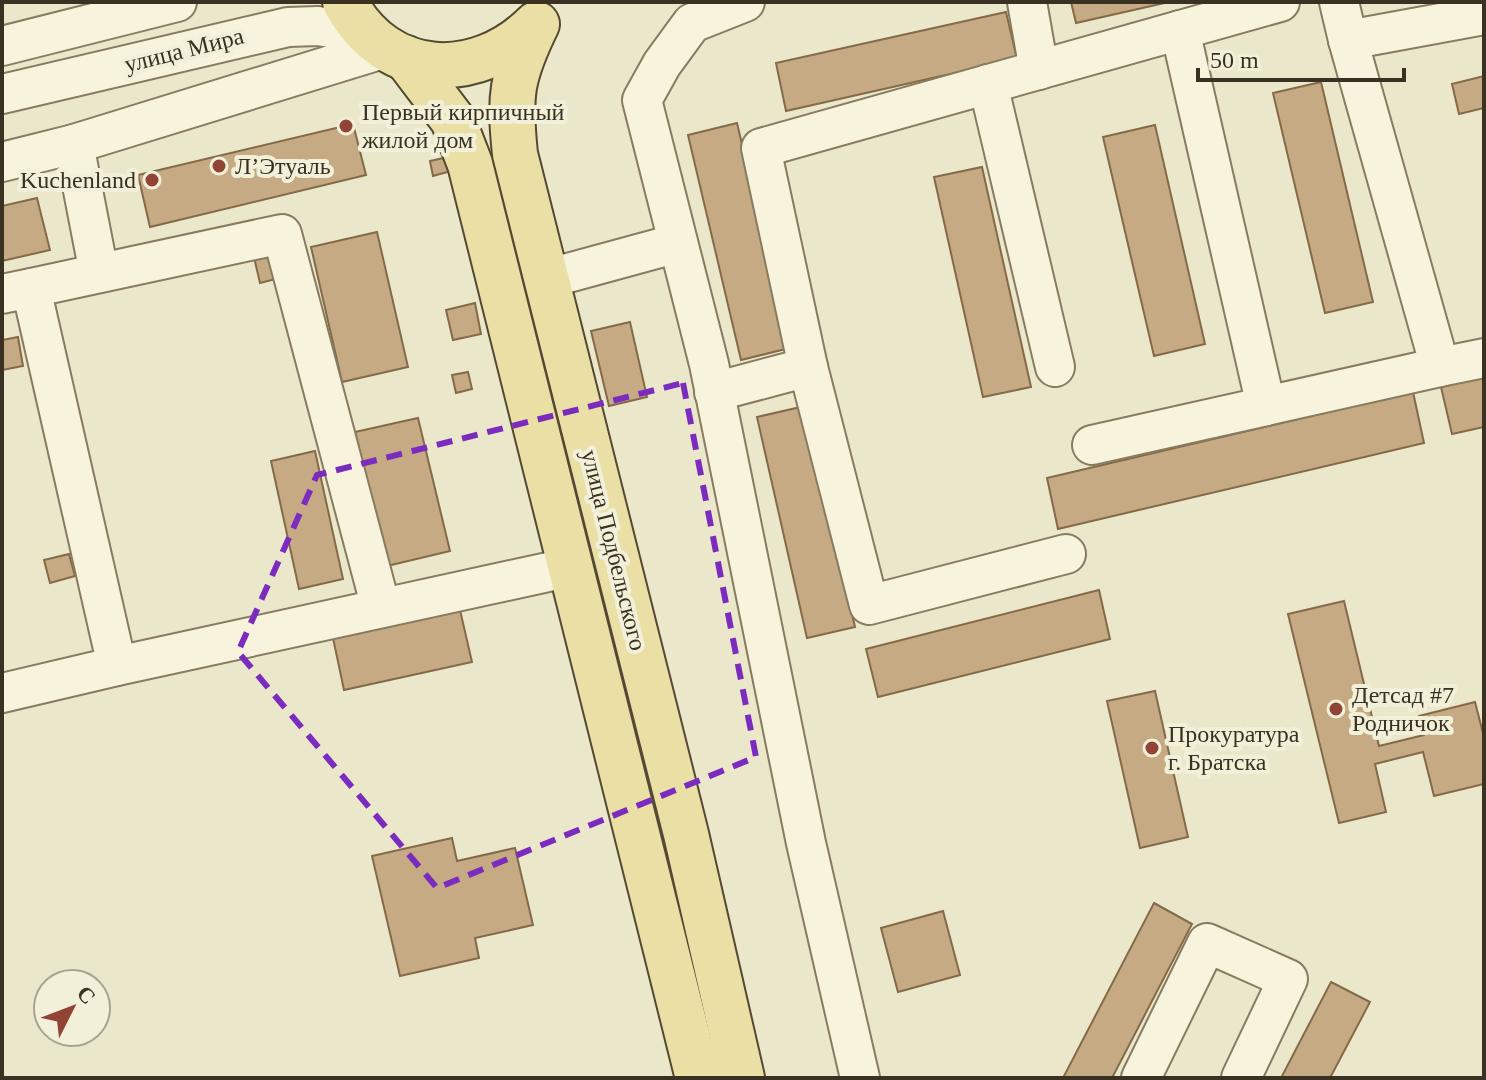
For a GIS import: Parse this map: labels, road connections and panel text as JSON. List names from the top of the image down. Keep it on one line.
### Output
{"streets":{"main road":["улица Подбельского"],"street":["улица Мира"]},"crossings":[["улица Мира","улица Подбельского"]],"places":["Первый кирпичный жилой дом","Л’Этуаль","Kuchenland","Детсад #7 Родничок","Прокуратура г. Братска"],"scale_bar":"50 m","north":"top right"}
